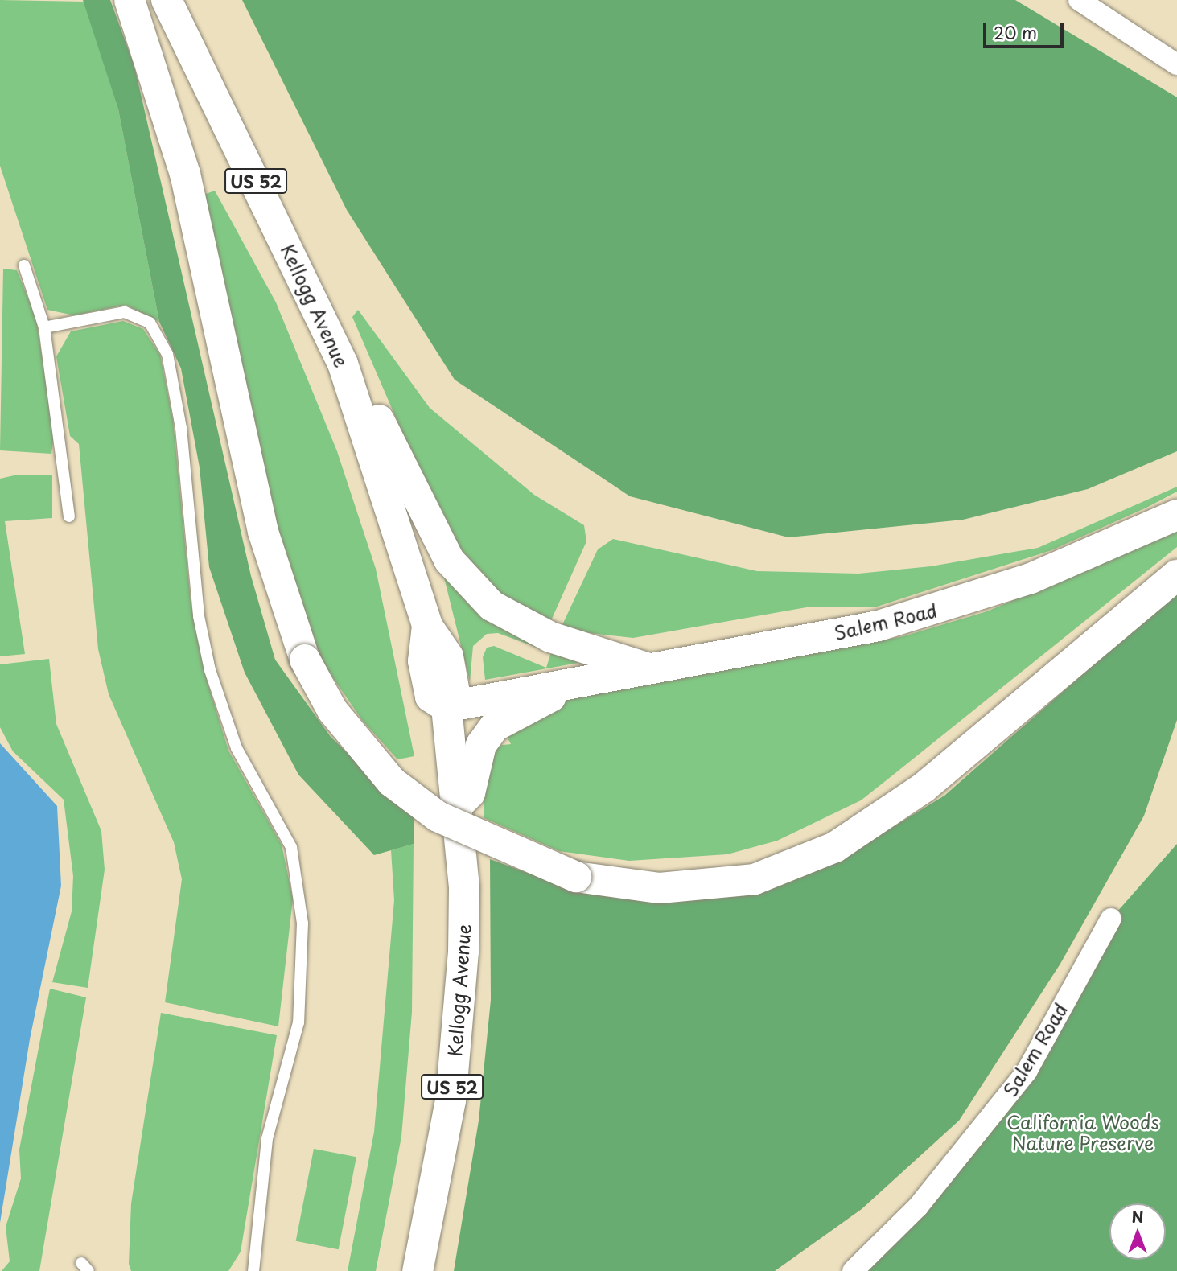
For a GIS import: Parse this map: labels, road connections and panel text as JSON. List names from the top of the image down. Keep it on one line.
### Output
{"streets":{"main road":["US 52","Kellogg Avenue","Salem Road"]},"crossings":[["Kellogg Avenue","Salem Road"]],"parks":["California Woods Nature Preserve"],"scale_bar":"20 m","north":"top"}
